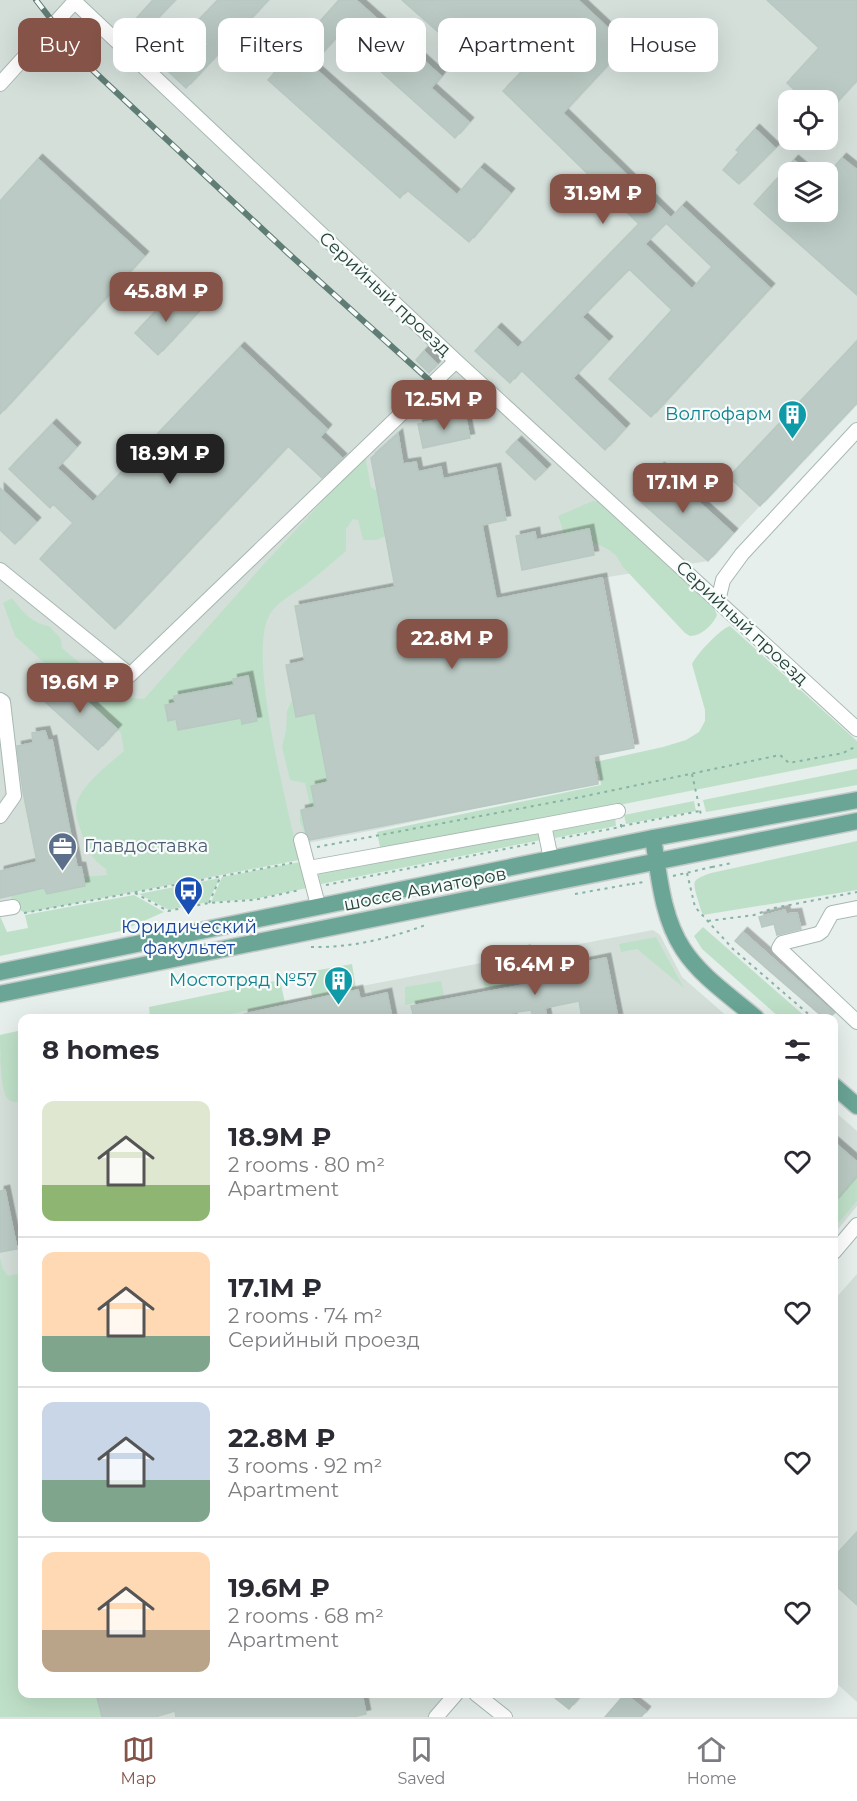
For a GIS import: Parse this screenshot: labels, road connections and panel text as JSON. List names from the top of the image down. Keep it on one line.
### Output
{"streets":{"main road":["шоссе Авиаторов"],"street":["Серийный проезд"]},"places":{"building":["Волгофарм","Мостотряд №57"],"office":["Главдоставка"],"bus stop":["Юридический факультет"]},"page":{"chip":["Buy","Rent","Filters","New","Apartment","House"],"price":["31.9M ₽","45.8M ₽","12.5M ₽","18.9M ₽","17.1M ₽","22.8M ₽","19.6M ₽","16.4M ₽"],"heading":"8 homes","list":[{"name":"18.9M ₽","note":"2 rooms · 80 m² · Apartment"},{"name":"17.1M ₽","note":"2 rooms · 74 m² · Серийный проезд"},{"name":"22.8M ₽","note":"3 rooms · 92 m² · Apartment"},{"name":"19.6M ₽","note":"2 rooms · 68 m² · Apartment"}],"tabs":["Map","Saved","Home"]}}
